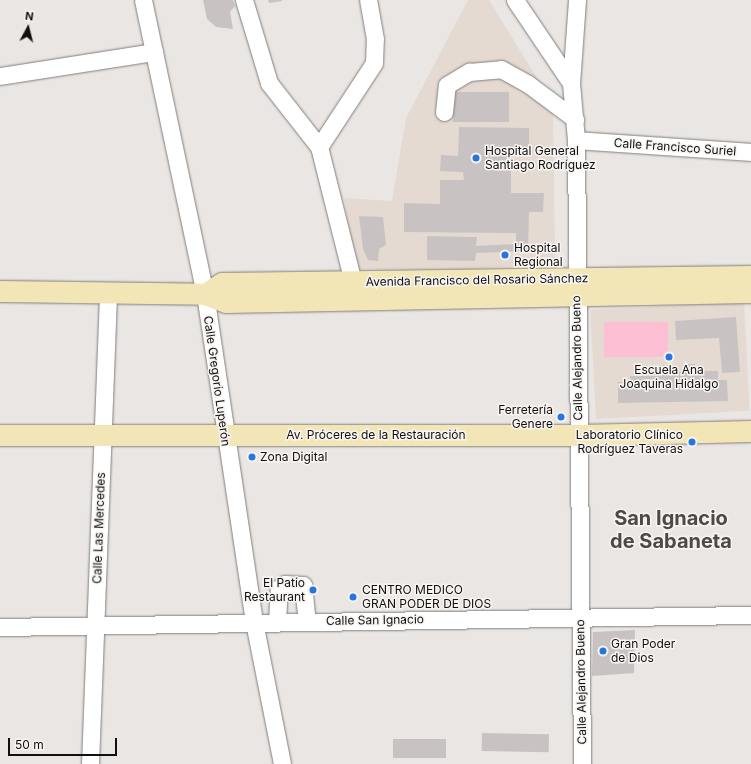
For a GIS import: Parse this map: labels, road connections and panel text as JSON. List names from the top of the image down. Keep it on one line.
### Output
{"streets":{"main road":["Avenida Francisco del Rosario Sánchez","Av. Próceres de la Restauración"],"street":["Calle Francisco Suriel","Calle Alejandro Bueno","Calle Gregorio Luperón","Calle Las Mercedes","Calle San Ignacio"]},"crossings":[["Calle Francisco Suriel","Calle Alejandro Bueno"],["Avenida Francisco del Rosario Sánchez","Calle Alejandro Bueno"],["Avenida Francisco del Rosario Sánchez","Calle Gregorio Luperón"],["Avenida Francisco del Rosario Sánchez","Calle Las Mercedes"],["Calle Alejandro Bueno","Av. Próceres de la Restauración"],["Calle Alejandro Bueno","Calle San Ignacio"],["Calle Gregorio Luperón","Av. Próceres de la Restauración"],["Calle Gregorio Luperón","Calle San Ignacio"],["Av. Próceres de la Restauración","Calle Las Mercedes"],["Calle Las Mercedes","Calle San Ignacio"]],"districts":["San Ignacio de Sabaneta"],"places":["Hospital General Santiago Rodríguez","Hospital Regional","Escuela Ana Joaquina Hidalgo","Ferretería Genere","Laboratorio Clínico Rodríguez Taveras","Zona Digital","El Patio Restaurant","CENTRO MEDICO GRAN PODER DE DIOS","Gran Poder de Dios"],"scale_bar":"50 m","north":"top"}
